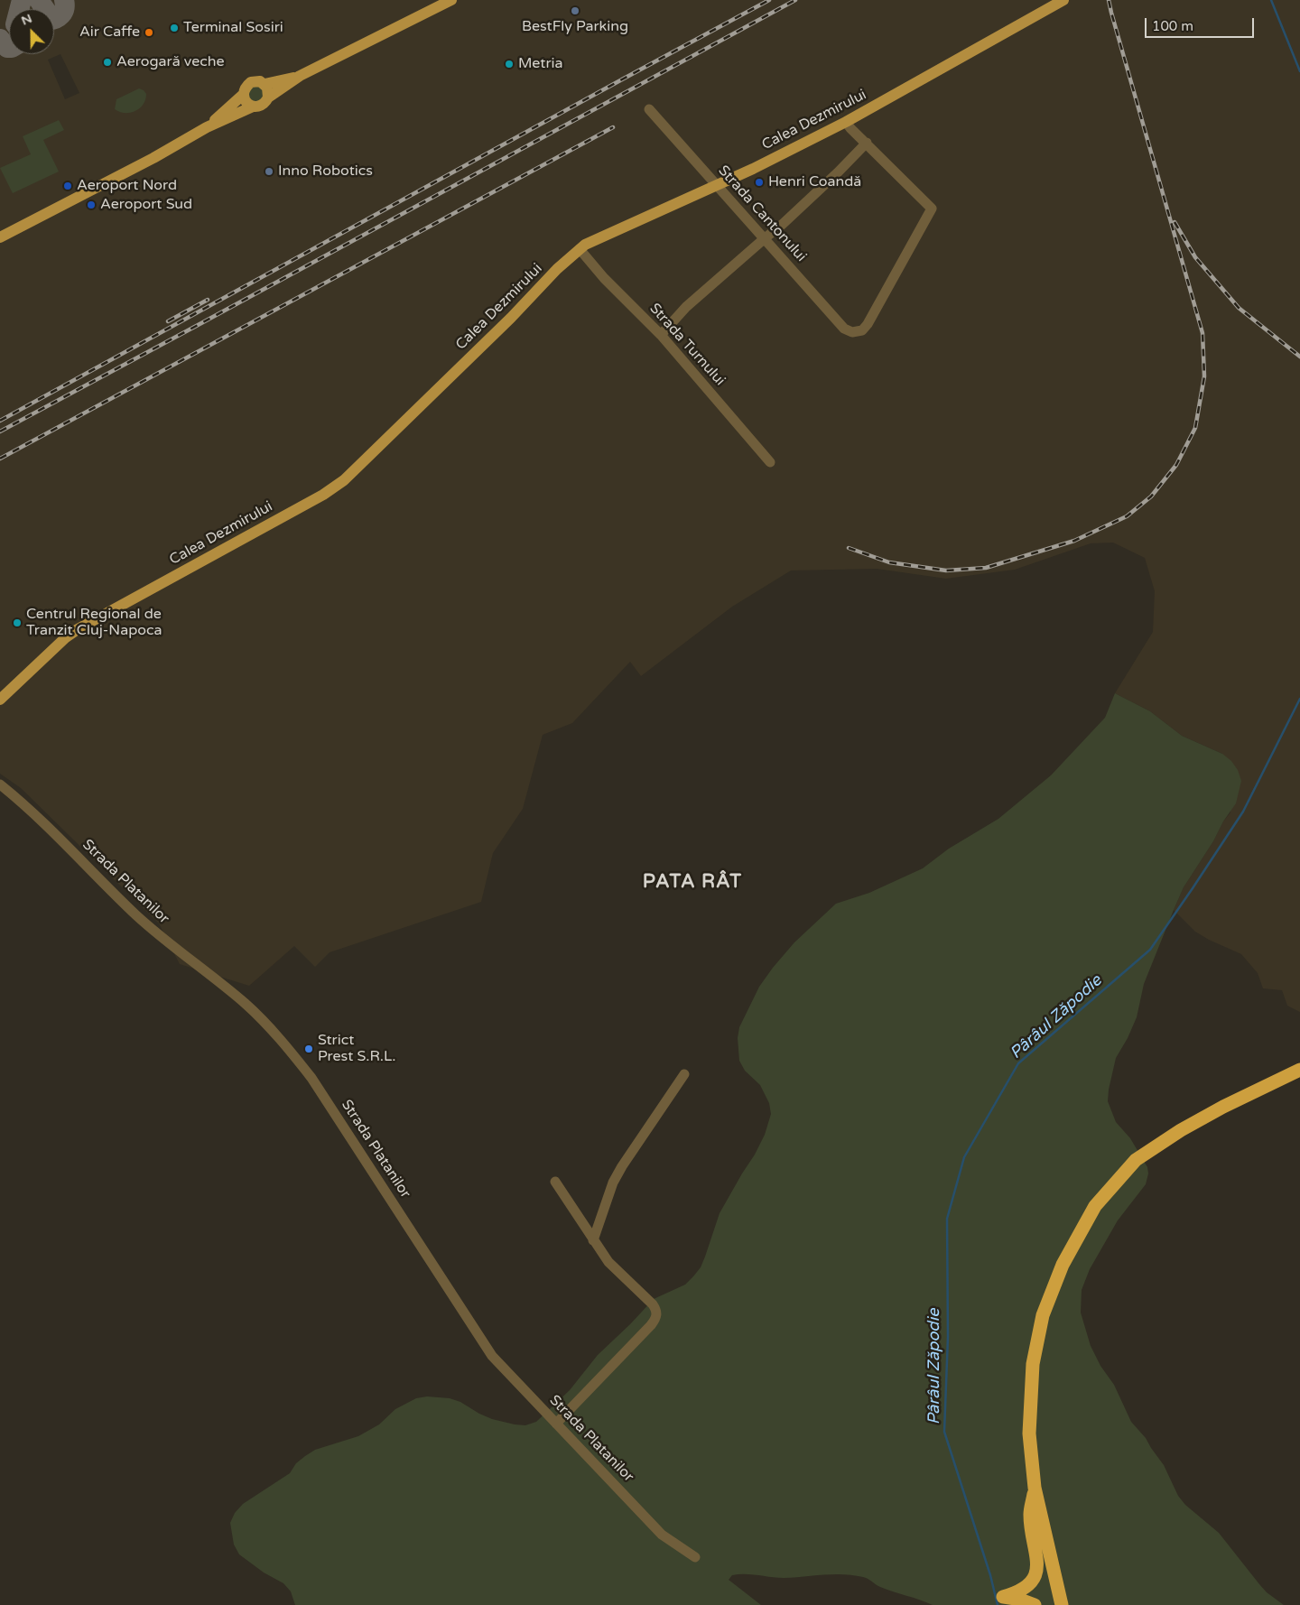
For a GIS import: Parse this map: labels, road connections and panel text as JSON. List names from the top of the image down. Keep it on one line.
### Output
{"streets":{"main road":["Calea Dezmirului"],"street":["Strada Cantonului","Strada Turnului","Strada Platanilor"]},"crossings":[["Calea Dezmirului","Strada Cantonului"],["Calea Dezmirului","Strada Turnului"]],"districts":["PATA RÂT"],"water":["Pârâul Zăpodie"],"places":["BestFly Parking","Terminal Sosiri","Air Caffe","Aerogară veche","Metria","Inno Robotics","Henri Coandă","Aeroport Nord","Aeroport Sud","Centrul Regional de Tranzit Cluj-Napoca","Strict Prest S.R.L."],"scale_bar":"100 m","north":"top left"}
